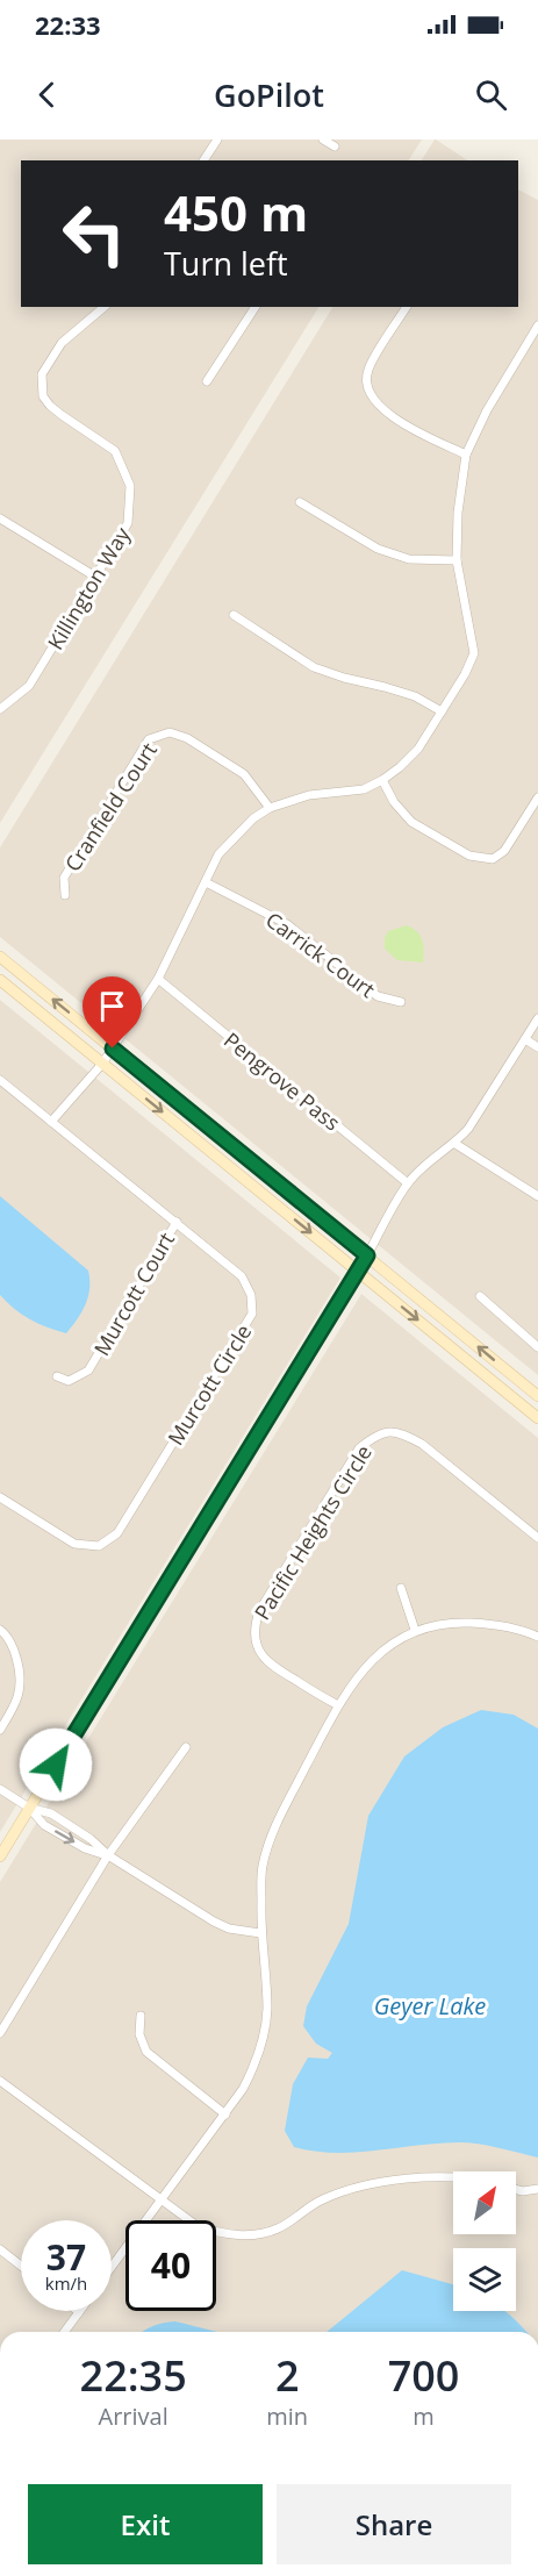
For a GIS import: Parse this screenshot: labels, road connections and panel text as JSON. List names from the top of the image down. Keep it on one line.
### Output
{"streets":{"street":["Killington Way","Cranfield Court","Carrick Court","Pengrove Pass","Murcott Court","Murcott Circle","Pacific Heights Circle"]},"crossings":[["Murcott Court","Murcott Circle"]],"water":["Geyer Lake"],"north":"top right","page":{"status":"22:33","header":"GoPilot","turn":["450 m","Turn left"],"speed":"37 km/h","limit":"40","eta":["22:35","Arrival","2","min","700","m"],"buttons":["Exit","Share"]}}
